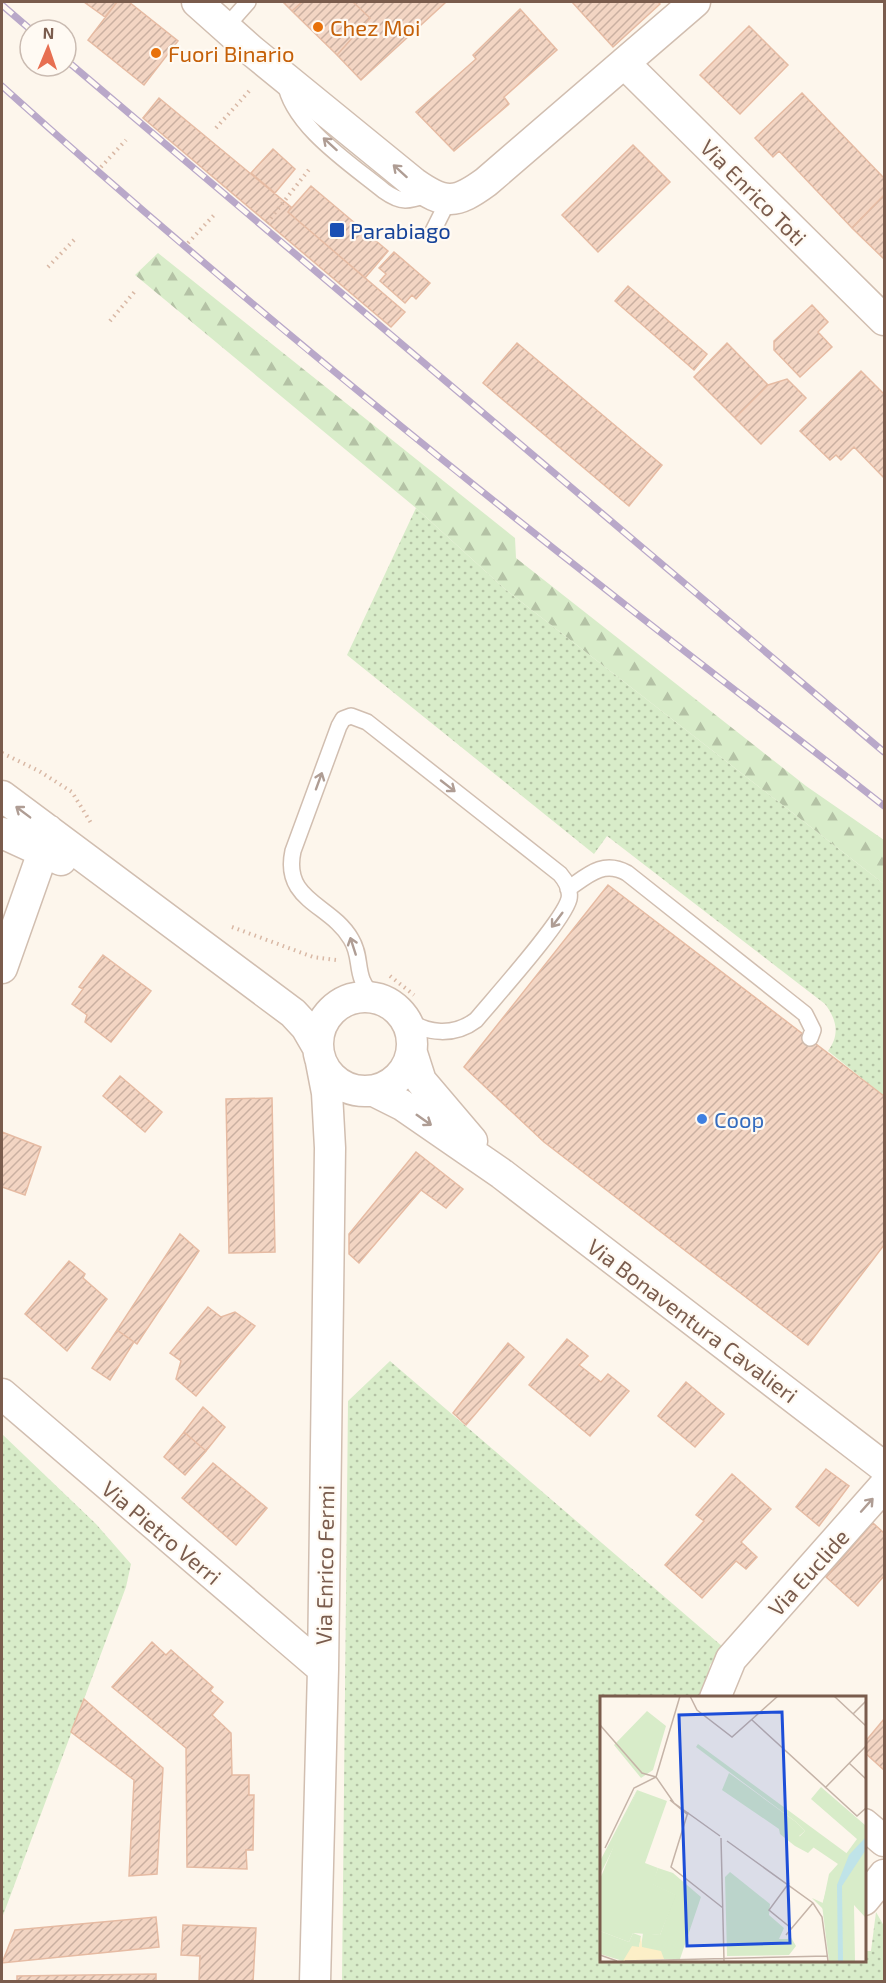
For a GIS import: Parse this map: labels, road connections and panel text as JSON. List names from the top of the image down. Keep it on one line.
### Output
{"streets":{"street":["Via Enrico Toti","Via Bonaventura Cavalieri","Via Pietro Verri","Via Enrico Fermi","Via Euclide"]},"crossings":[["Via Bonaventura Cavalieri","Via Enrico Fermi"],["Via Pietro Verri","Via Enrico Fermi"]],"one_way":["Via Euclide"],"places":{"other":["Chez Moi","Fuori Binario","Coop"],"transit":["Parabiago"]},"north":"top"}
